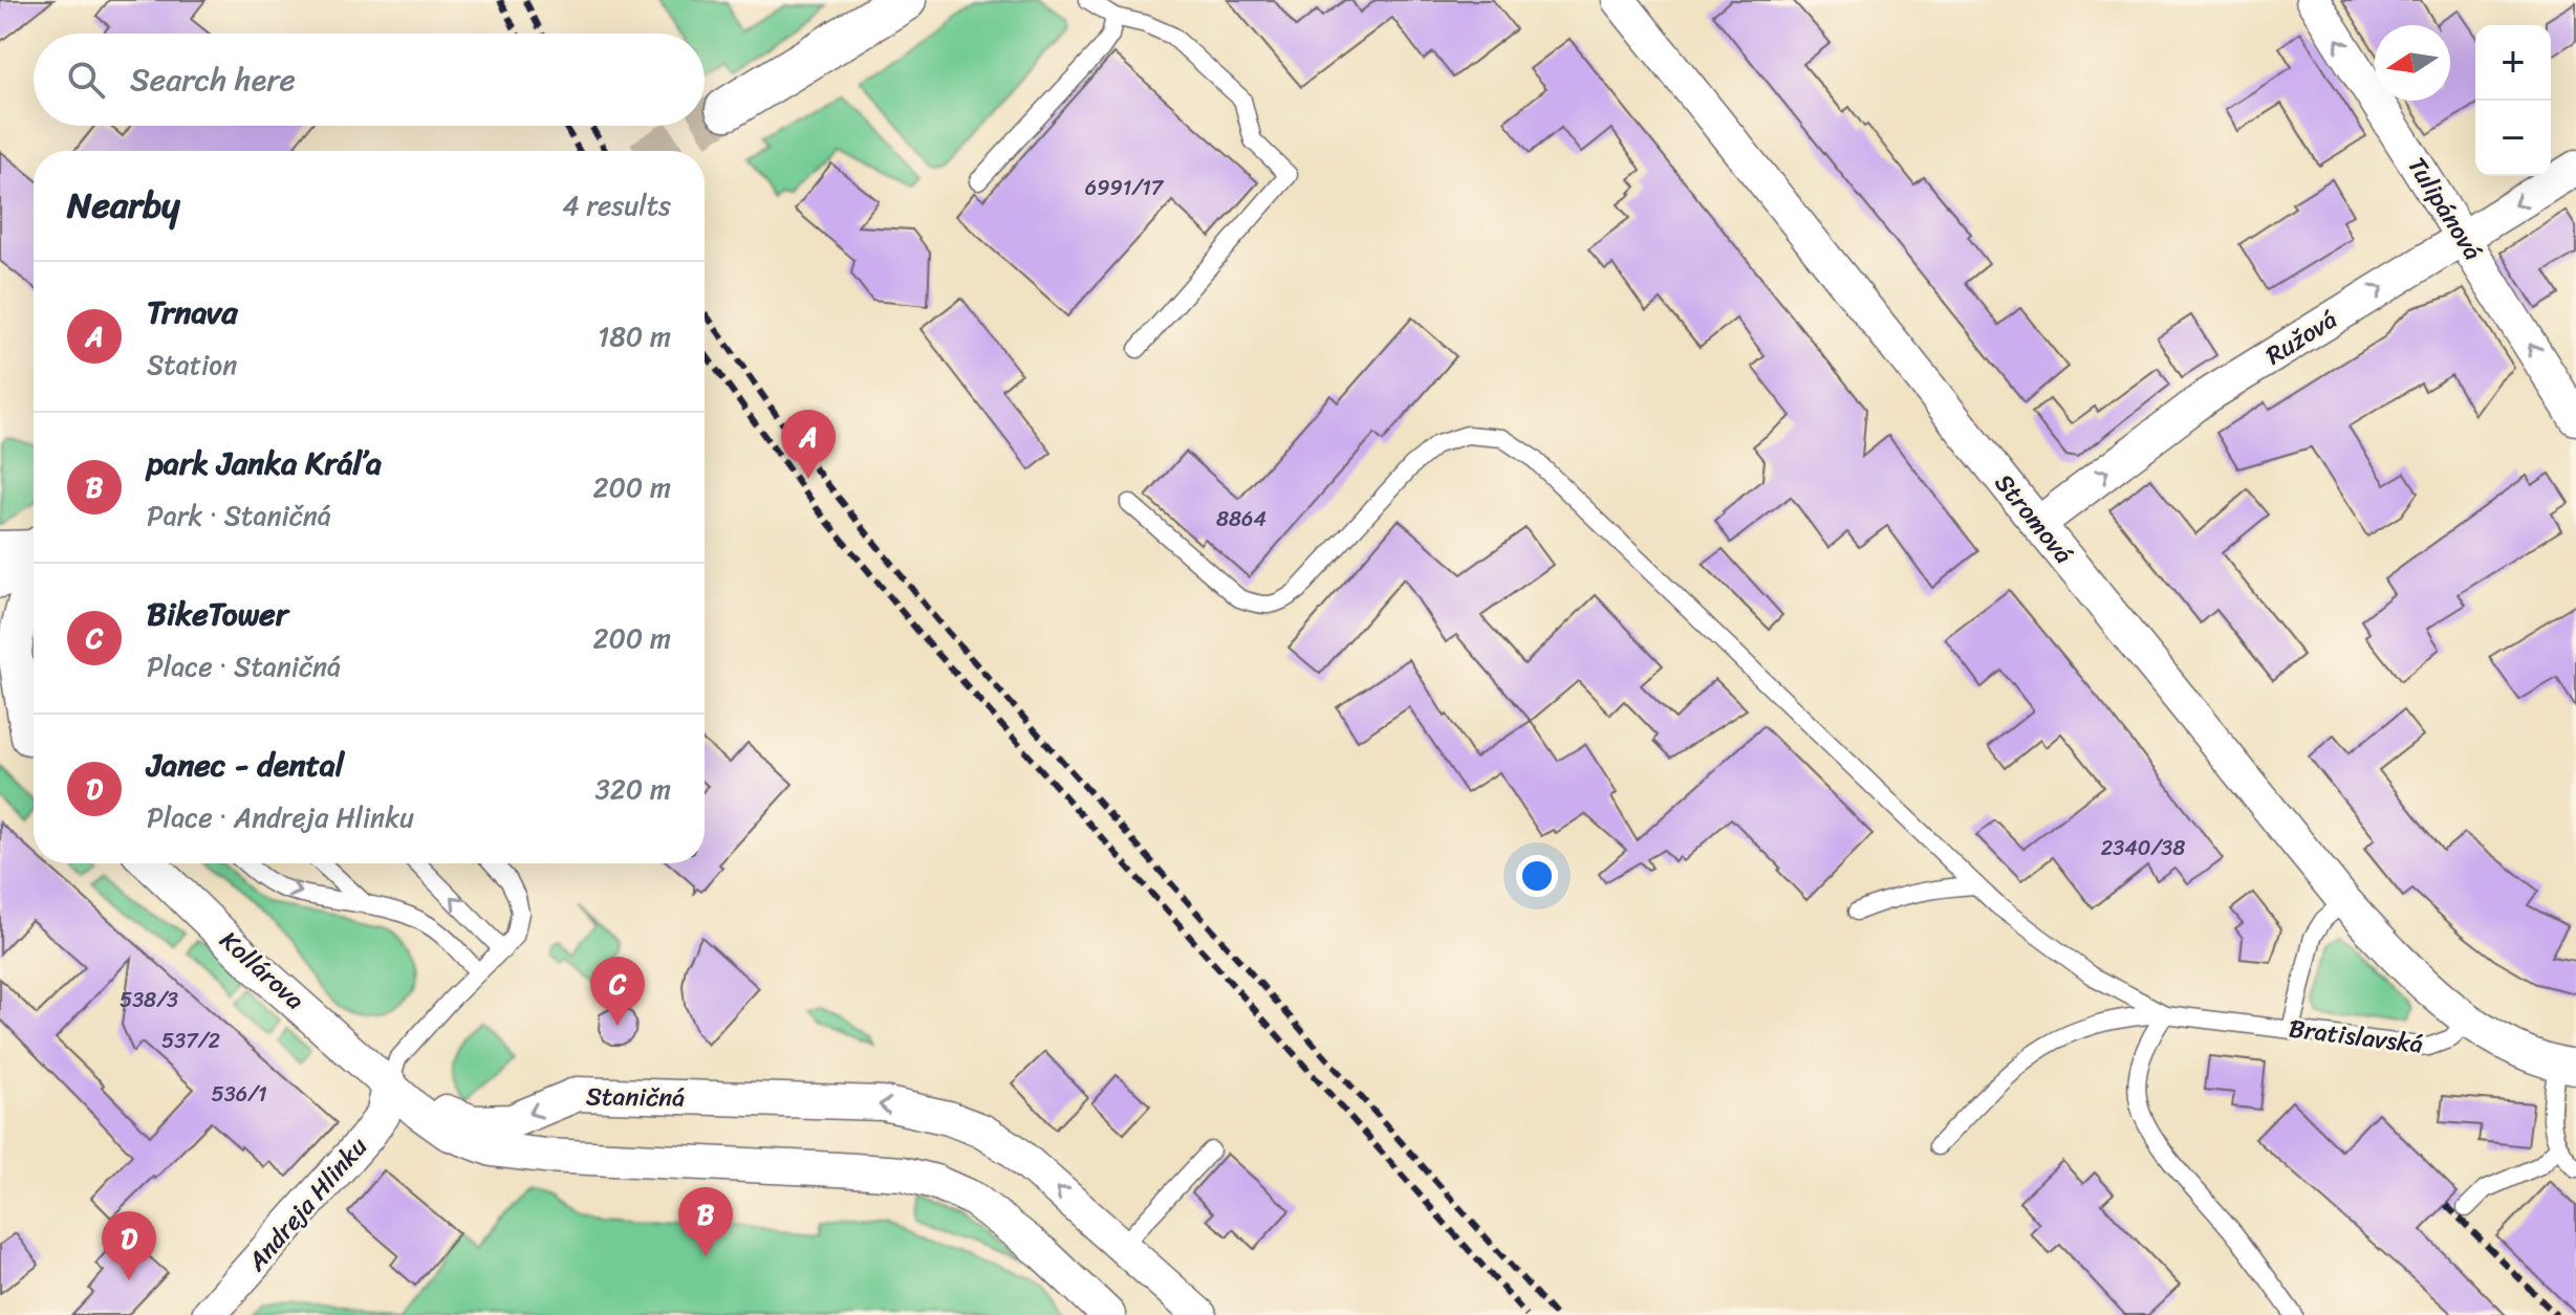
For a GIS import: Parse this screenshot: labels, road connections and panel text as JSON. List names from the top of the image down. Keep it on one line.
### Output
{"streets":{"street":["Tulipánová","Ružová","Stromová","Kollárova","Staničná","Andreja Hlinku"],"lane":["Bratislavská"]},"crossings":[["Tulipánová","Ružová"],["Ružová","Stromová"],["Stromová","Bratislavská"],["Kollárova","Staničná"],["Kollárova","Andreja Hlinku"],["Staničná","Andreja Hlinku"]],"one_way":["Tulipánová"],"house_numbers":["6991/17","8864","2340/38","538/3","537/2","536/1"],"north":"left","page":{"map_buttons":["+","−"],"search":"Search here","heading":["Nearby","4 results"],"list":[{"mark":"A","name":"Trnava","note":"Station","value":"180 m"},{"mark":"B","name":"park Janka Kráľa","note":"Park · Staničná","value":"200 m"},{"mark":"C","name":"BikeTower","note":"Place · Staničná","value":"200 m"},{"mark":"D","name":"Janec - dental","note":"Place · Andreja Hlinku","value":"320 m"}],"pins":["A","C","B","D"]}}
